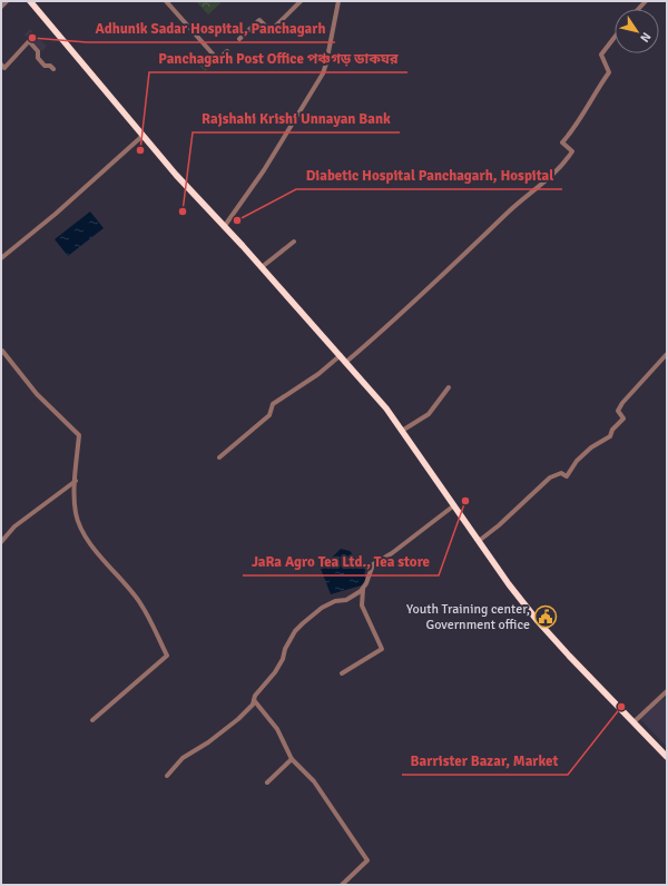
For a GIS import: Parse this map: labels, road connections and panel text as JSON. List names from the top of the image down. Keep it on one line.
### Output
{"places":{"other":["Adhunik Sadar Hospital, Panchagarh","Panchagarh Post Office পঞ্চগড় ডাকঘর","Rajshahi Krishi Unnayan Bank","Diabetic Hospital Panchagarh, Hospital","JaRa Agro Tea Ltd., Tea store","Barrister Bazar, Market"],"public building":["Youth Training center, Government office"]},"north":"bottom right"}
